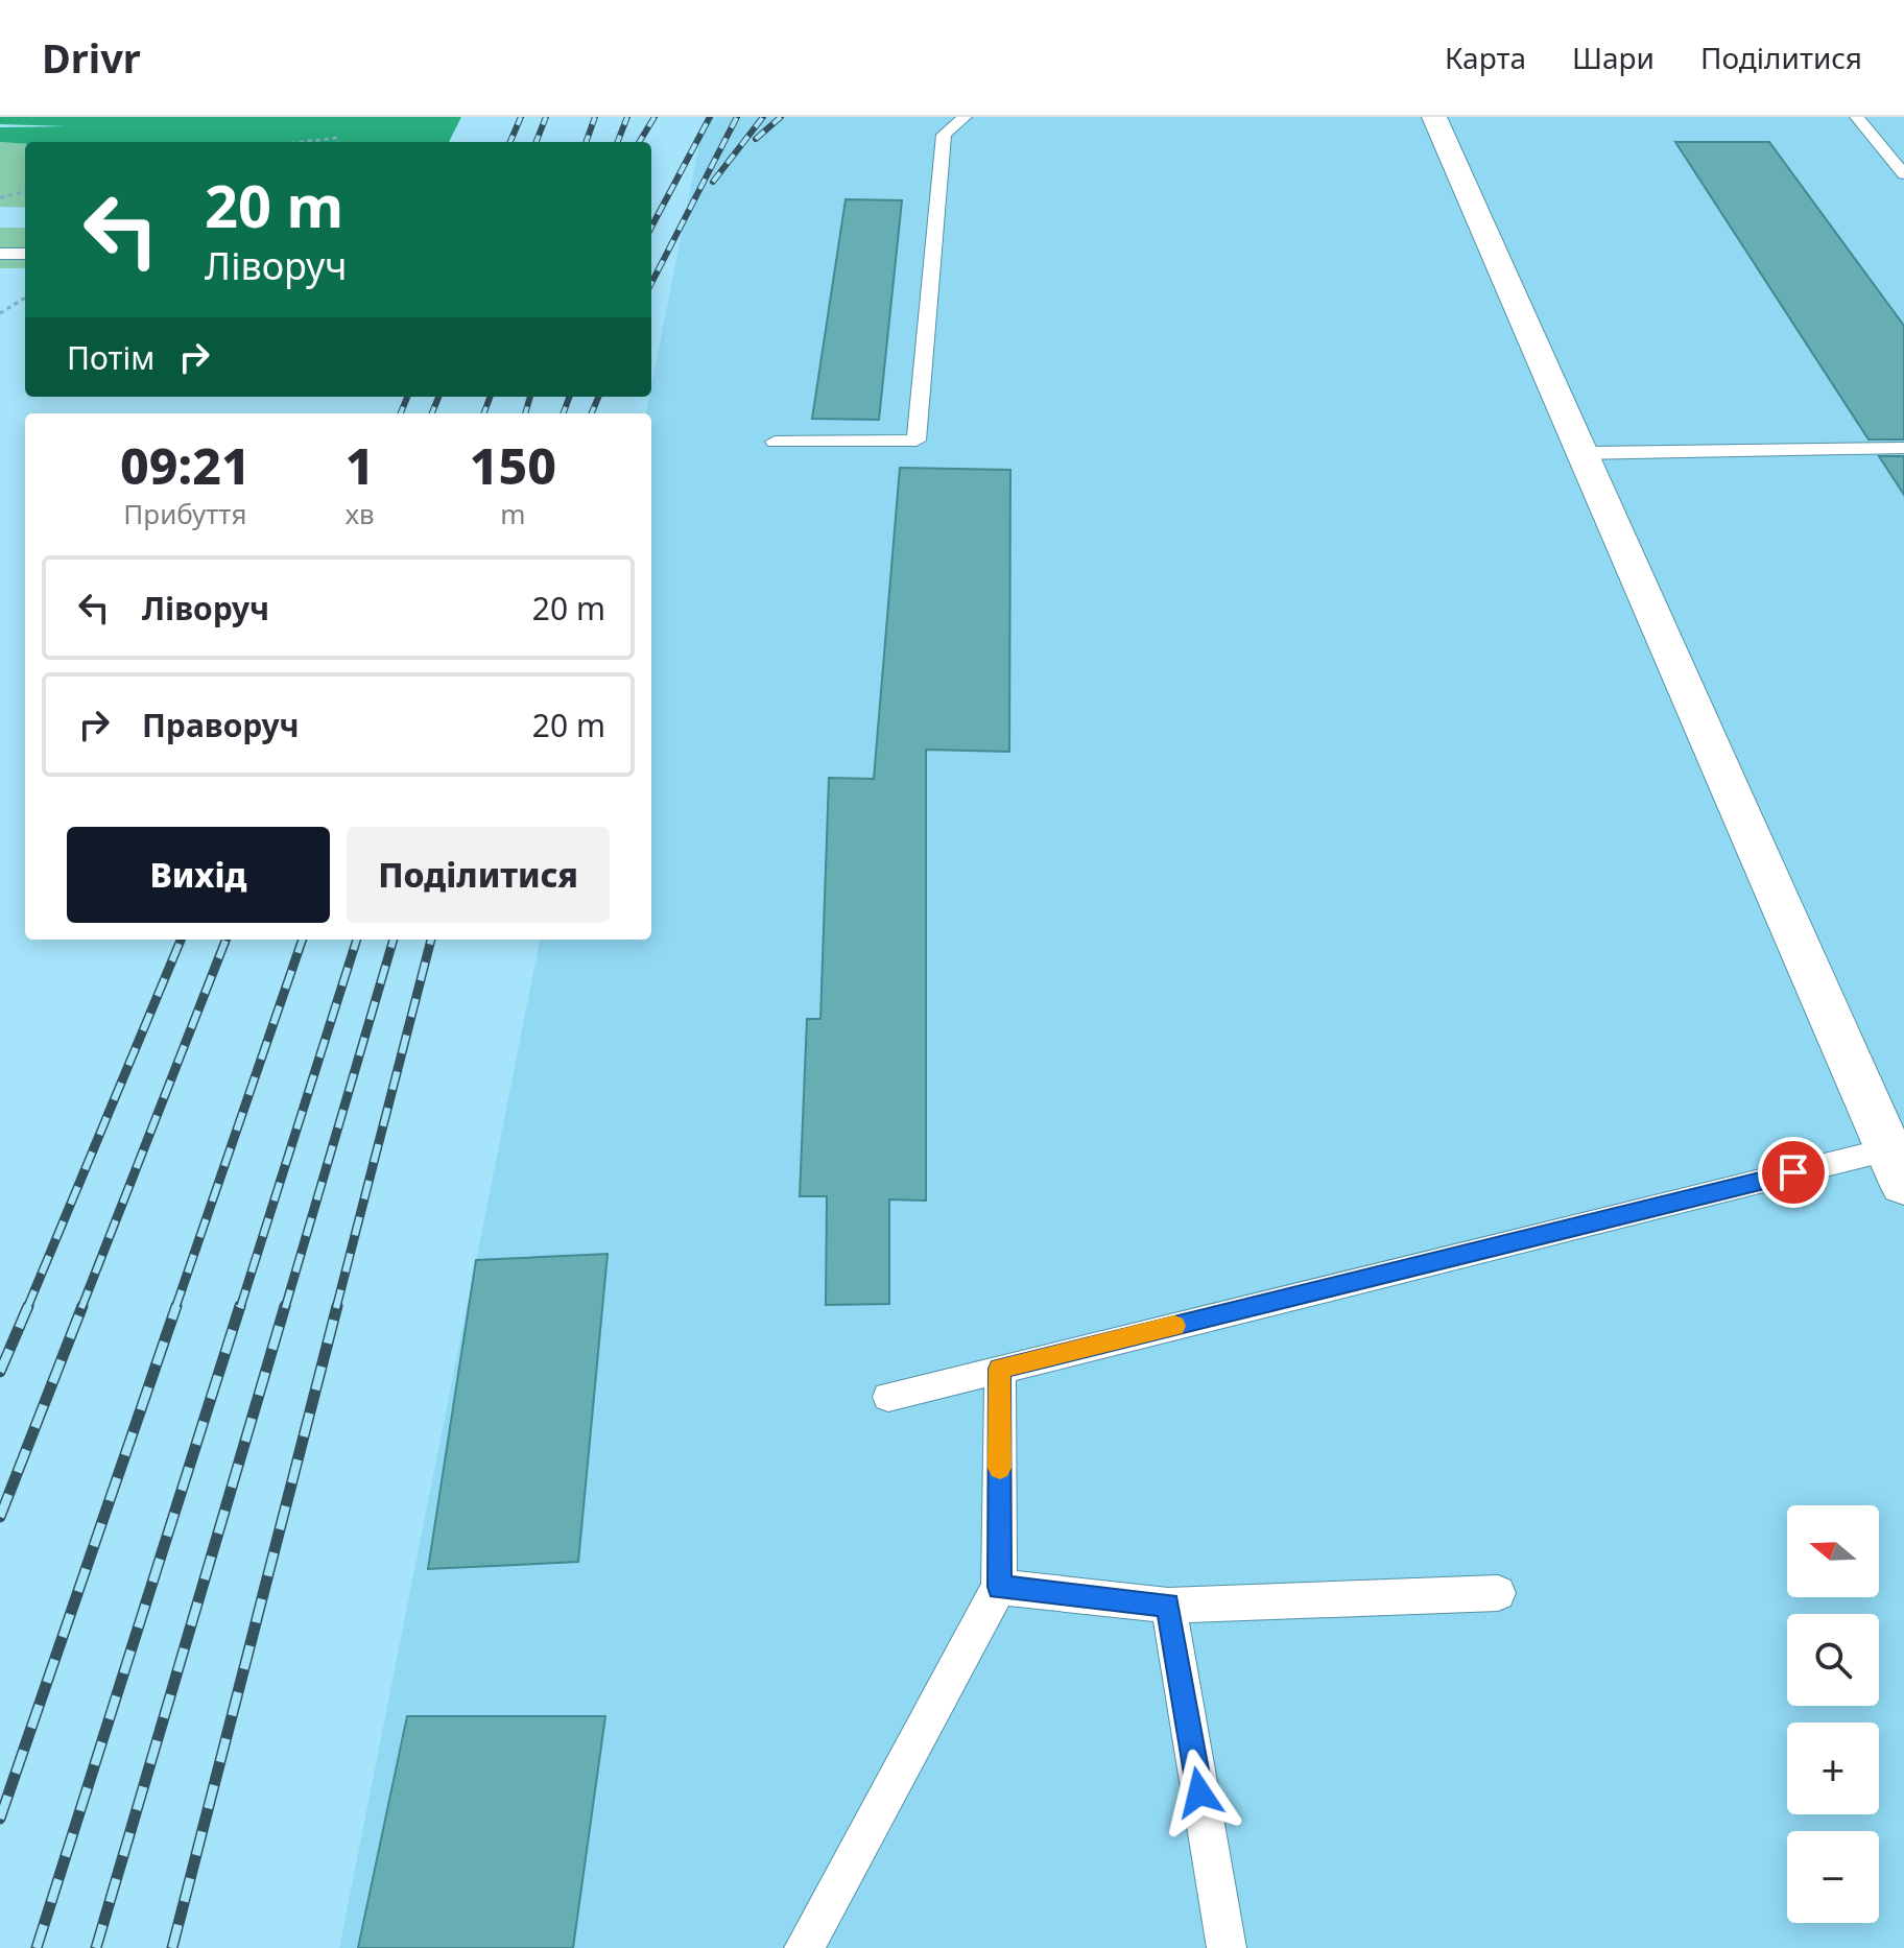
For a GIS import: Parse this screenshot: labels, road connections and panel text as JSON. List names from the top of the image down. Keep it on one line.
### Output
{"north":"left","page":{"header":"Drivr","nav":["Карта","Шари","Поділитися"],"turn":["20 m","Ліворуч"],"then":"Потім","eta":["09:21","Прибуття","1","хв","150","m"],"list":[{"name":"Ліворуч","value":"20 m"},{"name":"Праворуч","value":"20 m"}],"buttons":["Вихід","Поділитися"],"map_buttons":["+","−"]}}
